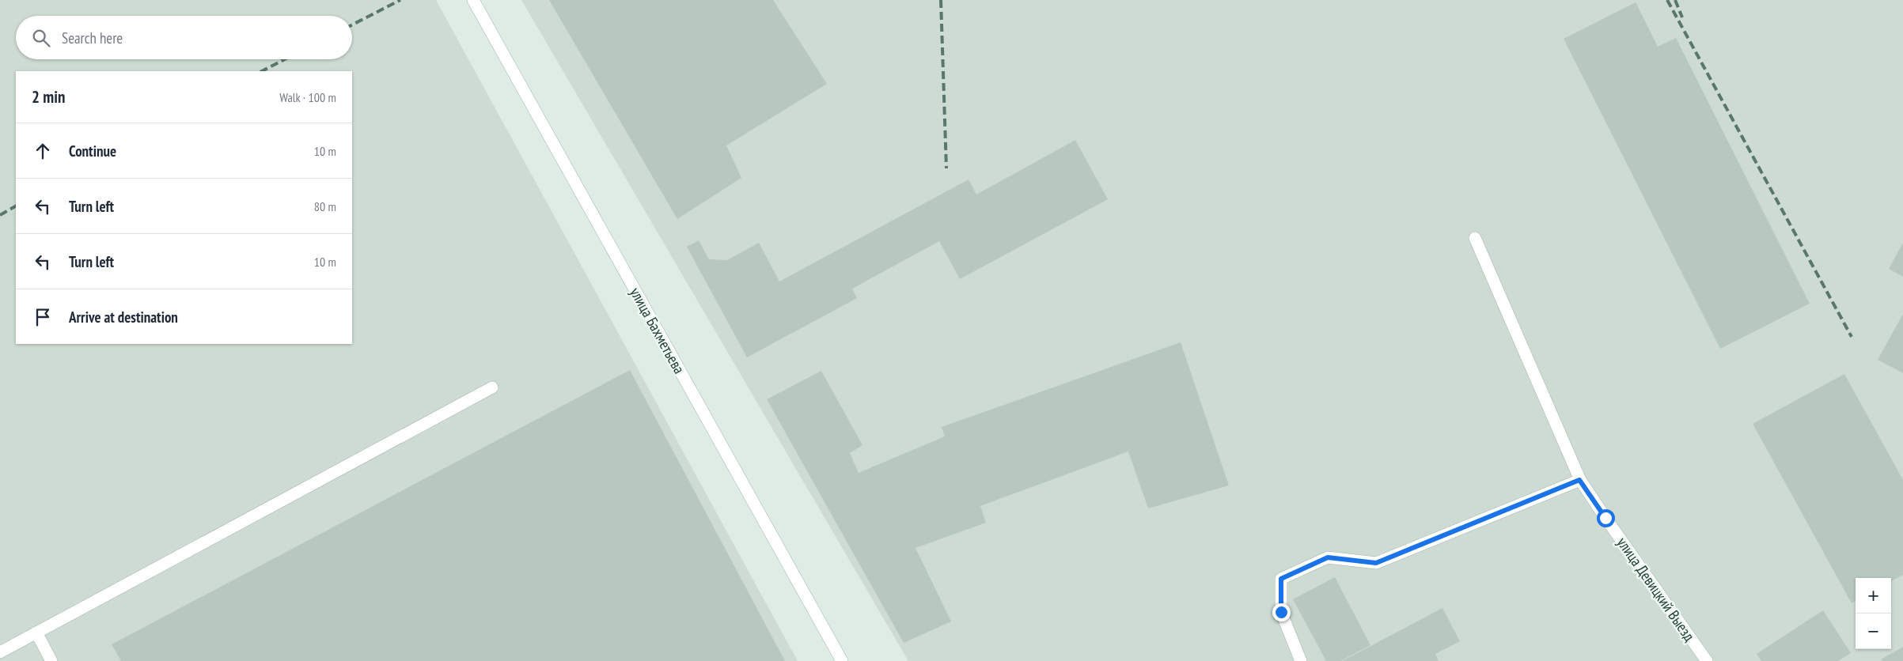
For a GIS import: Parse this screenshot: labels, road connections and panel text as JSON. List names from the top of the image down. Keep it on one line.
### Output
{"streets":{"street":["улица Бахметьева","улица Девицкий Выезд"]},"page":{"search":"Search here","heading":["2 min","Walk · 100 m"],"list":[["Continue","10 m"],["Turn left","80 m"],["Turn left","10 m"],"Arrive at destination"],"map_buttons":["+","−"]}}
